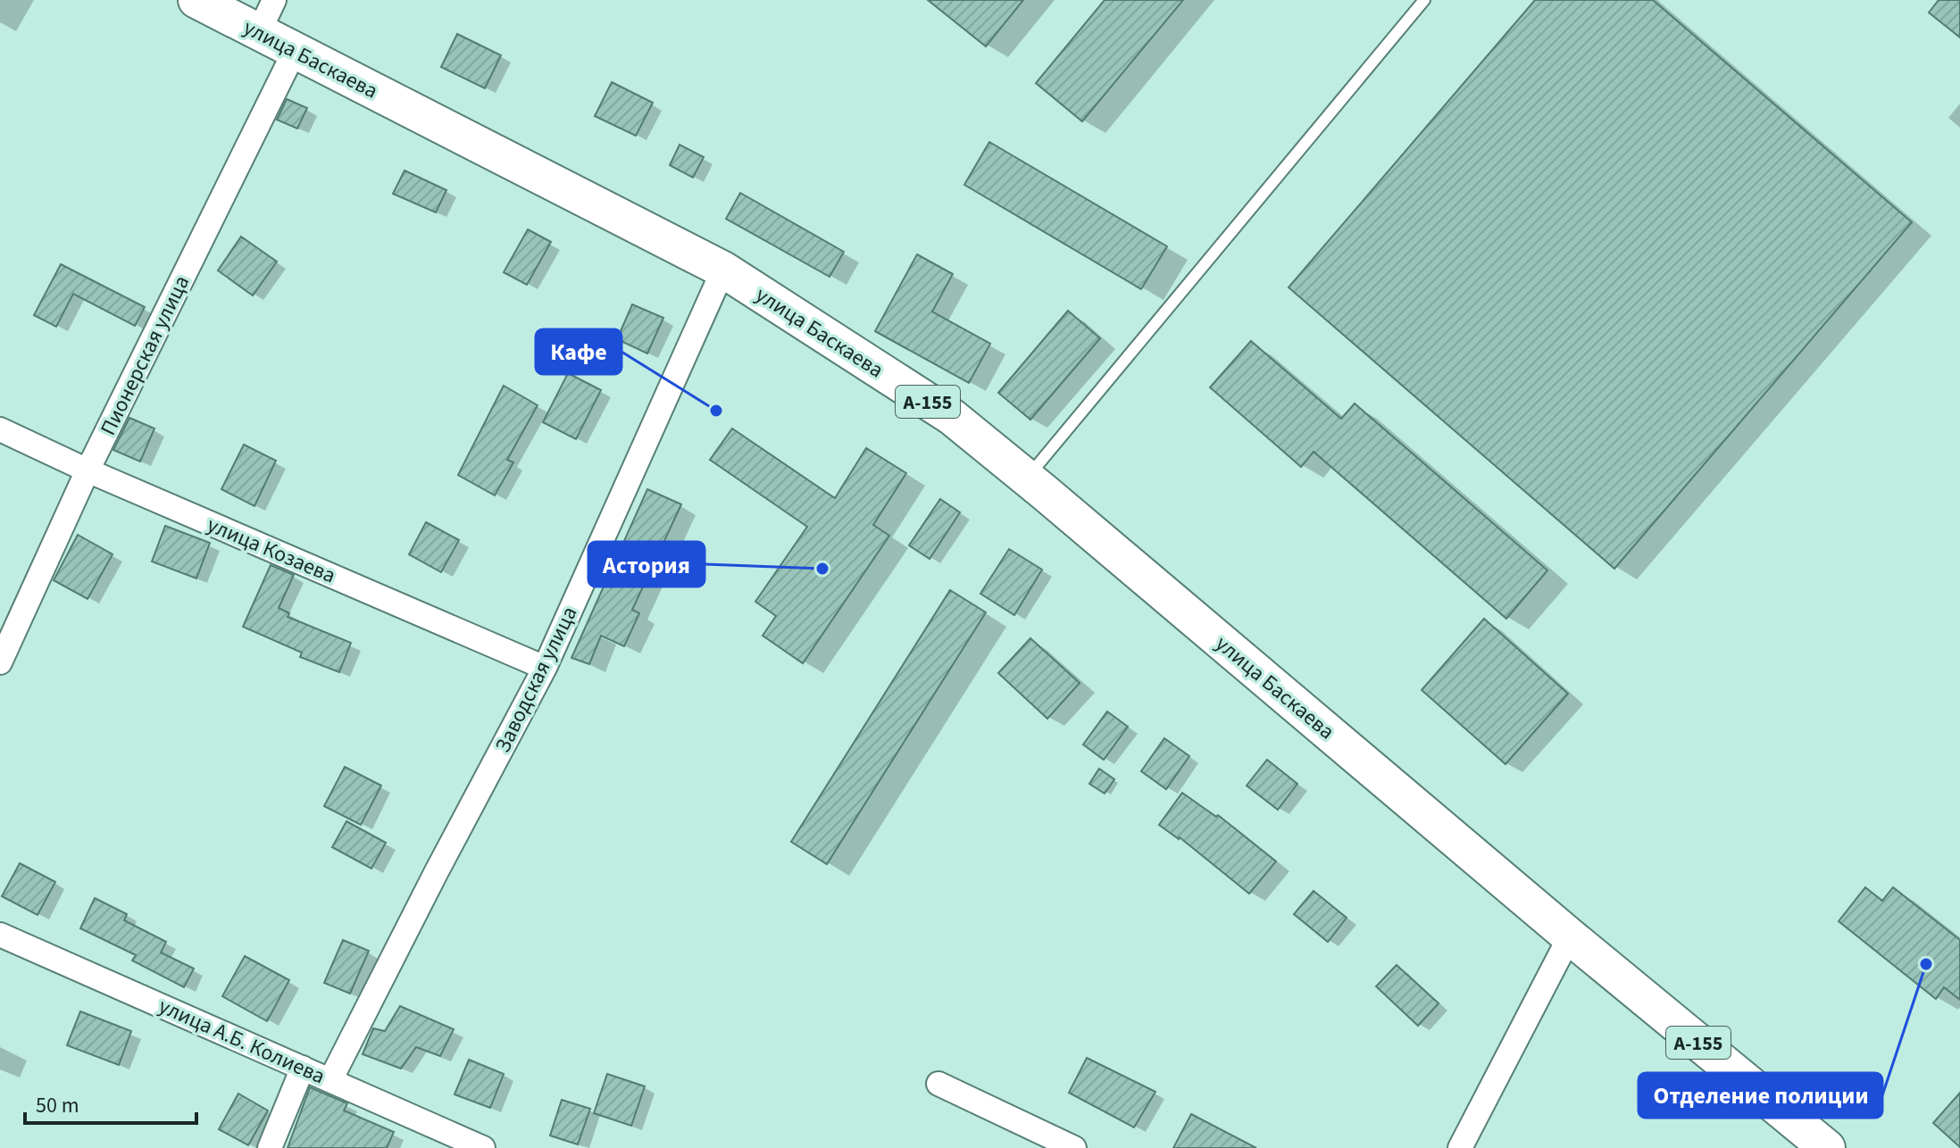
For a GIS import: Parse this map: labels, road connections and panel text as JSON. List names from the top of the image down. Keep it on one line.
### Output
{"streets":{"main road":["улица Баскаева","А-155"],"street":["Пионерская улица","улица Козаева","Заводская улица","улица А.Б. Колиева"]},"crossings":[["улица Баскаева","Пионерская улица"],["улица Баскаева","А-155"],["улица Баскаева","Заводская улица"],["Пионерская улица","улица Козаева"],["улица Козаева","Заводская улица"],["Заводская улица","улица А.Б. Колиева"]],"places":["Кафе","Астория","Отделение полиции"],"scale_bar":"50 m"}
